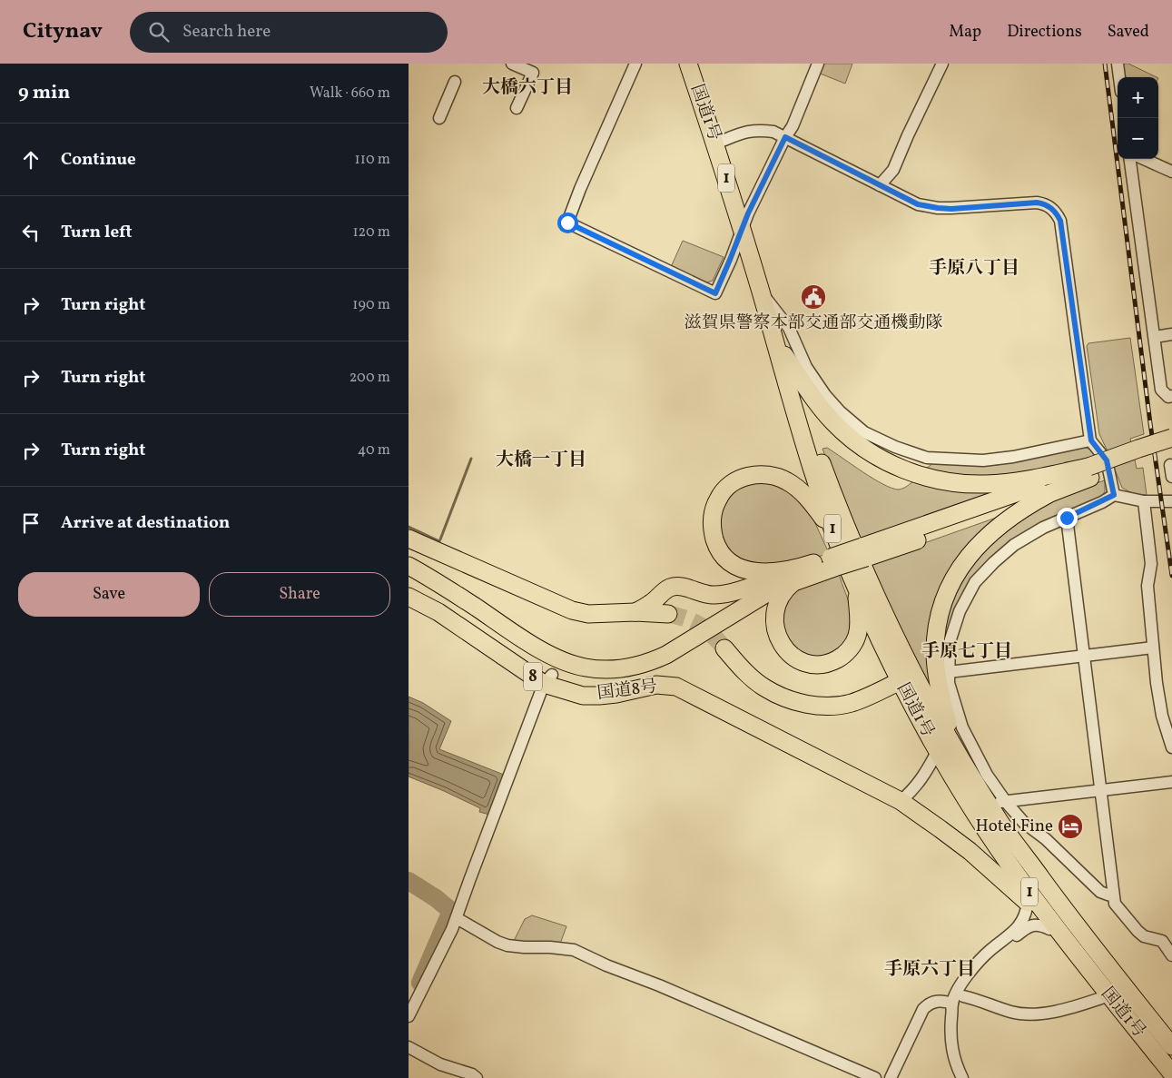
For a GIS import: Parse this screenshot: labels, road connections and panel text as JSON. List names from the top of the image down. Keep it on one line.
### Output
{"streets":{"highway":["国道1号","1","8","国道8号"]},"crossings":[["国道1号","8"],["8","国道8号"]],"districts":["大橋六丁目","手原八丁目","大橋一丁目","手原七丁目","手原六丁目"],"places":{"public building":["滋賀県警察本部交通部交通機動隊"],"hotel":["Hotel Fine"]},"page":{"header":"Citynav","search":"Search here","nav":["Map","Directions","Saved"],"heading":["9 min","Walk · 660 m"],"map_buttons":["+","−"],"list":[["Continue","110 m"],["Turn left","120 m"],["Turn right","190 m"],["Turn right","200 m"],["Turn right","40 m"],"Arrive at destination"],"buttons":["Save","Share"]}}
